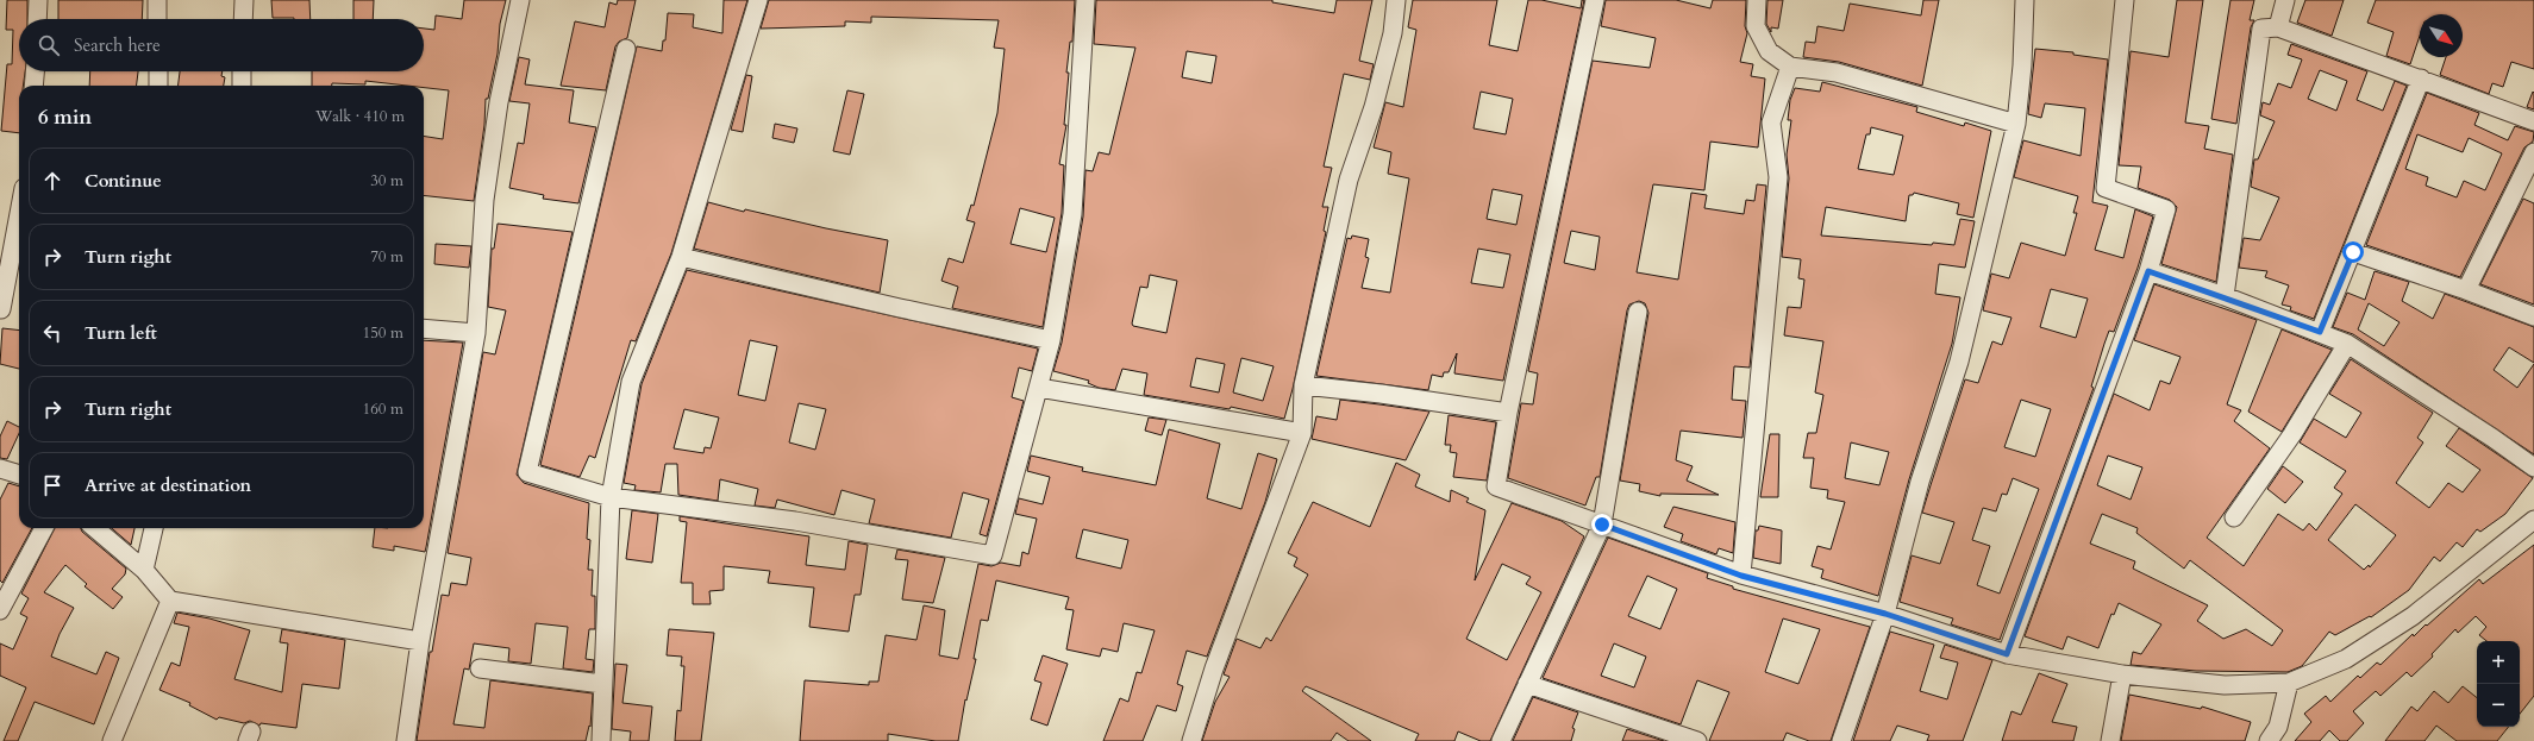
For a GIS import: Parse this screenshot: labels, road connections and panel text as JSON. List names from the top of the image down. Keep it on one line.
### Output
{"north":"bottom right","page":{"search":"Search here","heading":["6 min","Walk · 410 m"],"list":[["Continue","30 m"],["Turn right","70 m"],["Turn left","150 m"],["Turn right","160 m"],"Arrive at destination"],"map_buttons":["+","−"]}}
